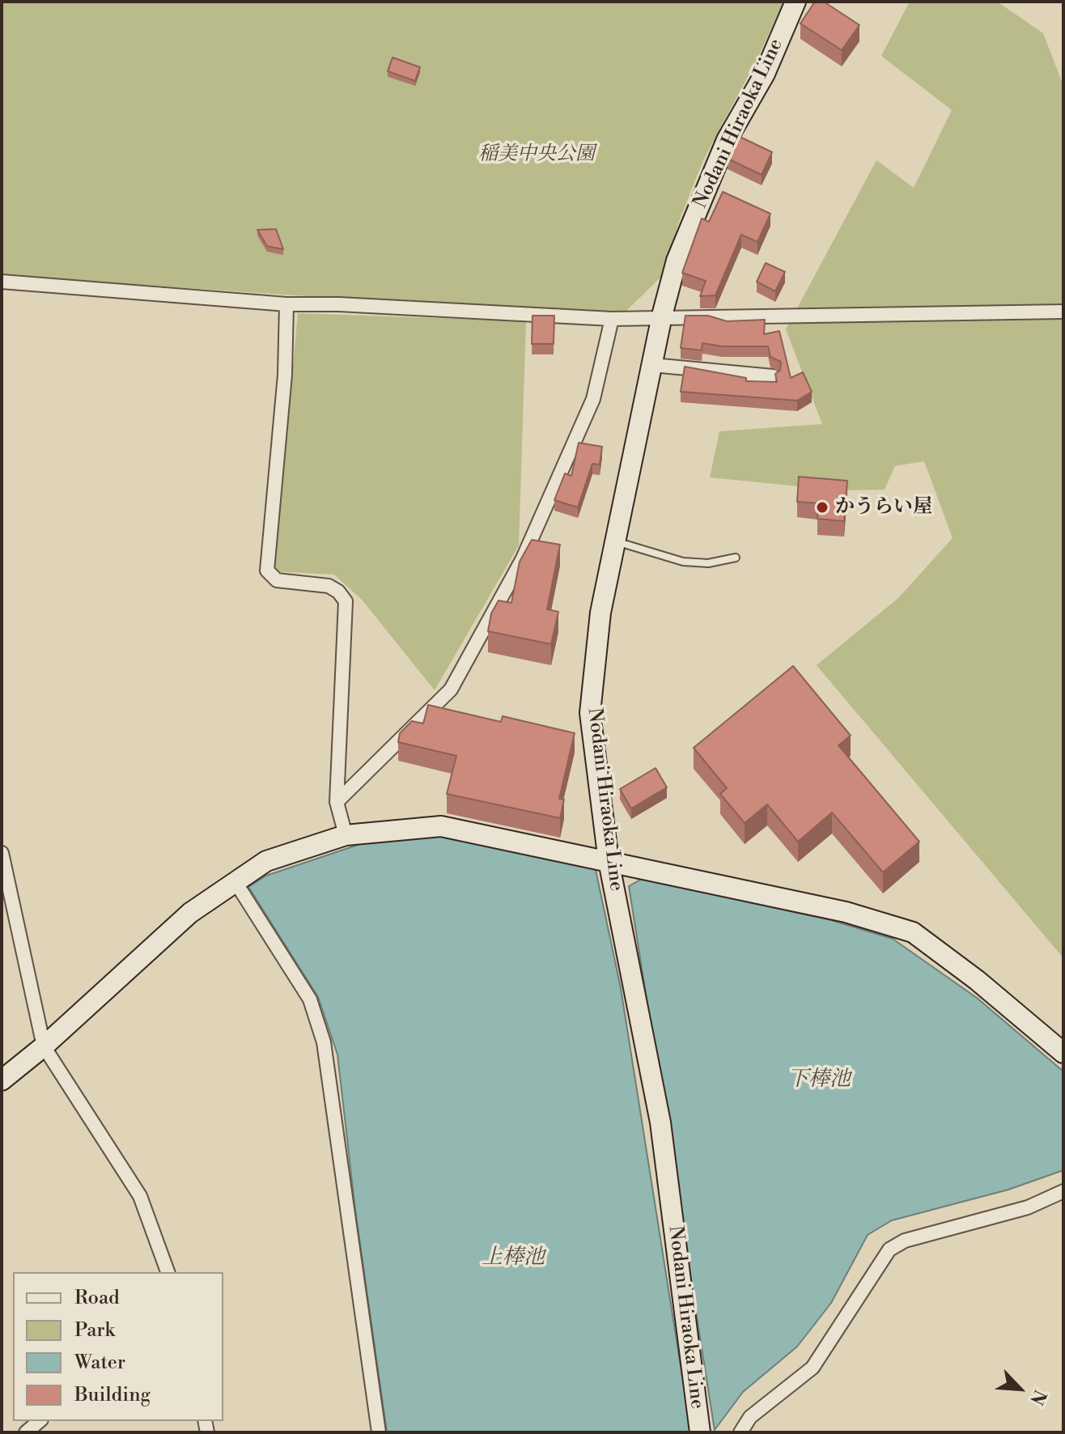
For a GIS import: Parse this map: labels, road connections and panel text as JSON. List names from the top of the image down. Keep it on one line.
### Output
{"streets":{"main road":["Nodani Hiraoka Line"]},"water":["下棒池","上棒池"],"parks":["稲美中央公園"],"places":["かうらい屋"],"legend":["Road","Park","Water","Building"],"north":"bottom right"}
